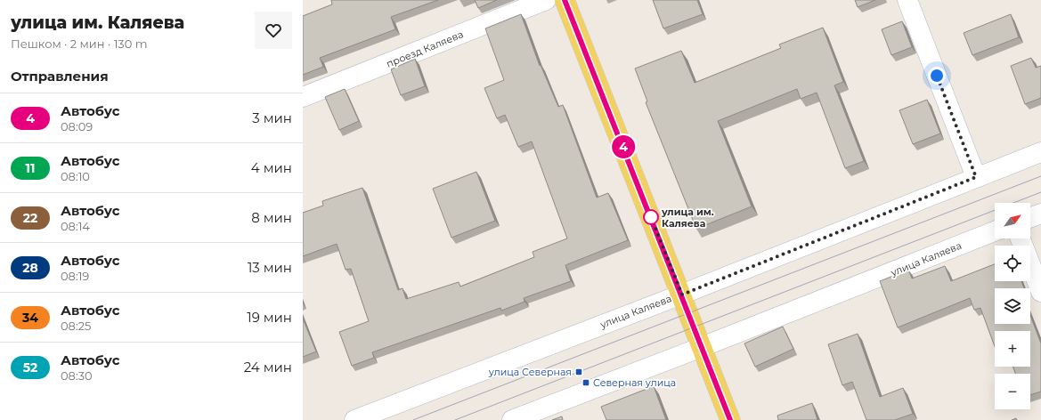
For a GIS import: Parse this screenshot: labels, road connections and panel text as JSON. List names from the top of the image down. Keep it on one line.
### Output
{"streets":{"street":["проезд Каляева","улица Каляева"]},"places":{"other":["улица им. Каляева"],"transit":["улица Северная","Северная улица"]},"lines":["bus line 4"],"north":"top right","page":{"heading":[["улица им. Каляева","Пешком · 2 мин · 130 m"],"Отправления"],"on_map":"4","list":[{"mark":"4","name":"Автобус","note":"08:09","value":"3 мин"},{"mark":"11","name":"Автобус","note":"08:10","value":"4 мин"},{"mark":"22","name":"Автобус","note":"08:14","value":"8 мин"},{"mark":"28","name":"Автобус","note":"08:19","value":"13 мин"},{"mark":"34","name":"Автобус","note":"08:25","value":"19 мин"},{"mark":"52","name":"Автобус","note":"08:30","value":"24 мин"}],"map_buttons":["+","−"]}}
